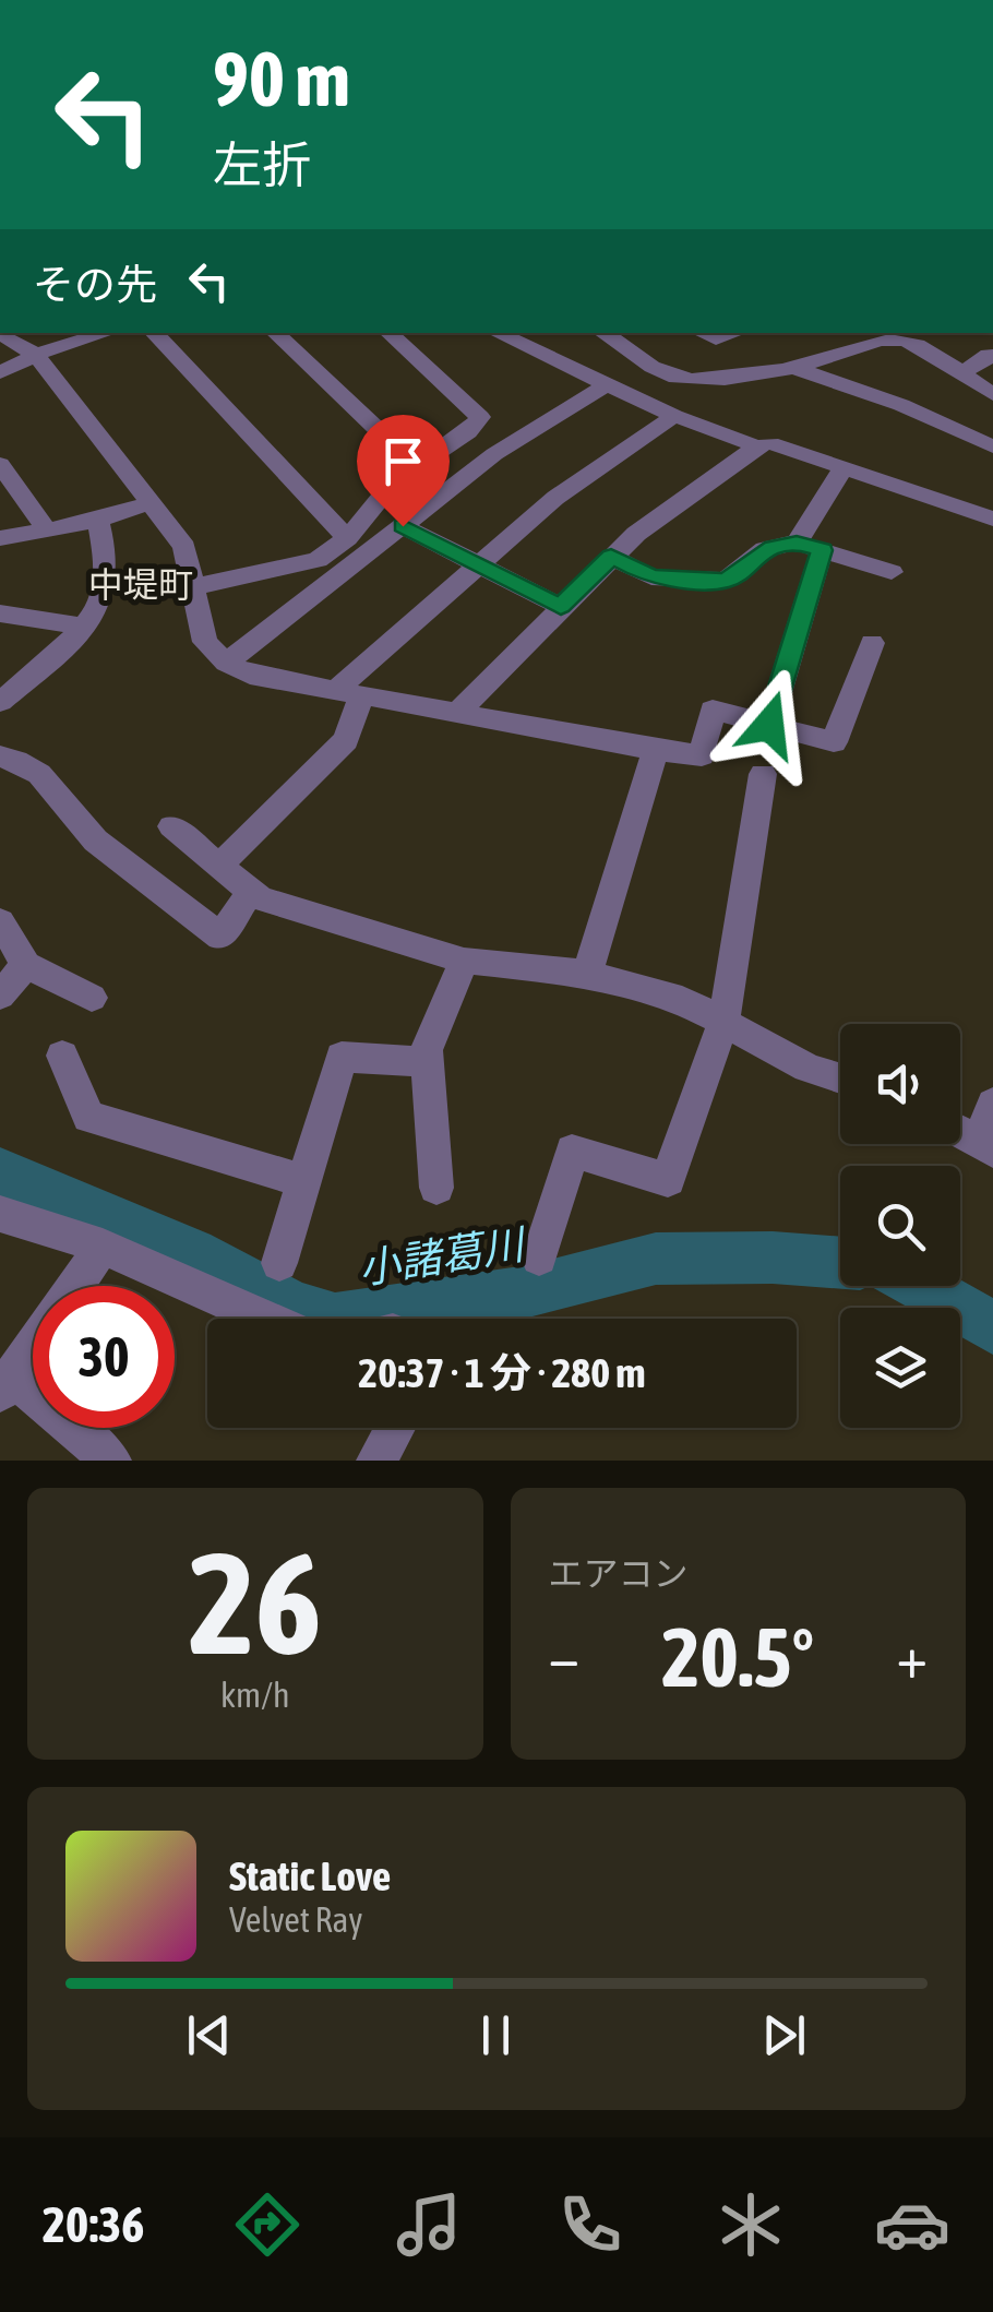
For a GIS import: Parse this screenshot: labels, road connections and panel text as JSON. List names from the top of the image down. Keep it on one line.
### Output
{"districts":["中堤町"],"water":["小諸葛川"],"page":{"turn":["90 m","左折"],"then":"その先","limit":"30","trip":"20:37 · 1 分 · 280 m","tile":[["26","km/h"],"エアコン"],"heat":["−","20.5°","+"],"song":["Static Love","Velvet Ray"],"tabs":"20:36"}}
